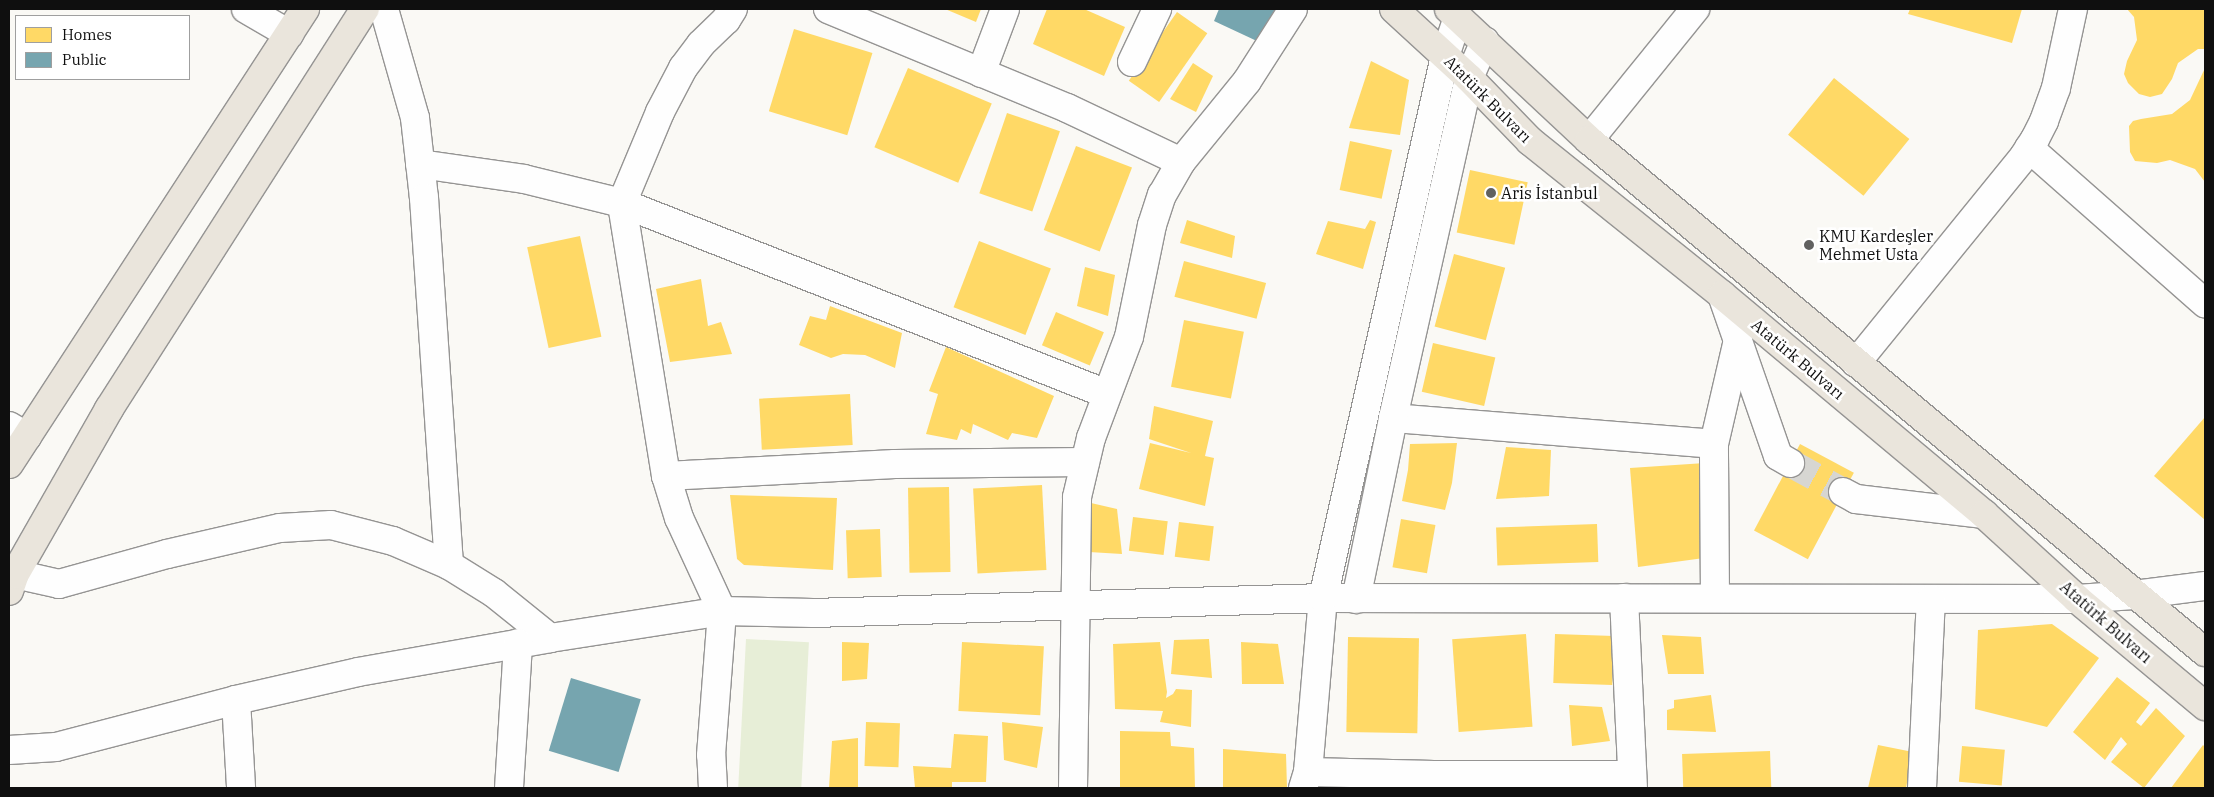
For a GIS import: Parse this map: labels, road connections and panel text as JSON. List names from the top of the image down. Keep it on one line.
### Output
{"streets":{"main road":["Atatürk Bulvarı"]},"places":["Aris İstanbul","KMU Kardeşler Mehmet Usta"],"legend":["Homes","Public"]}
